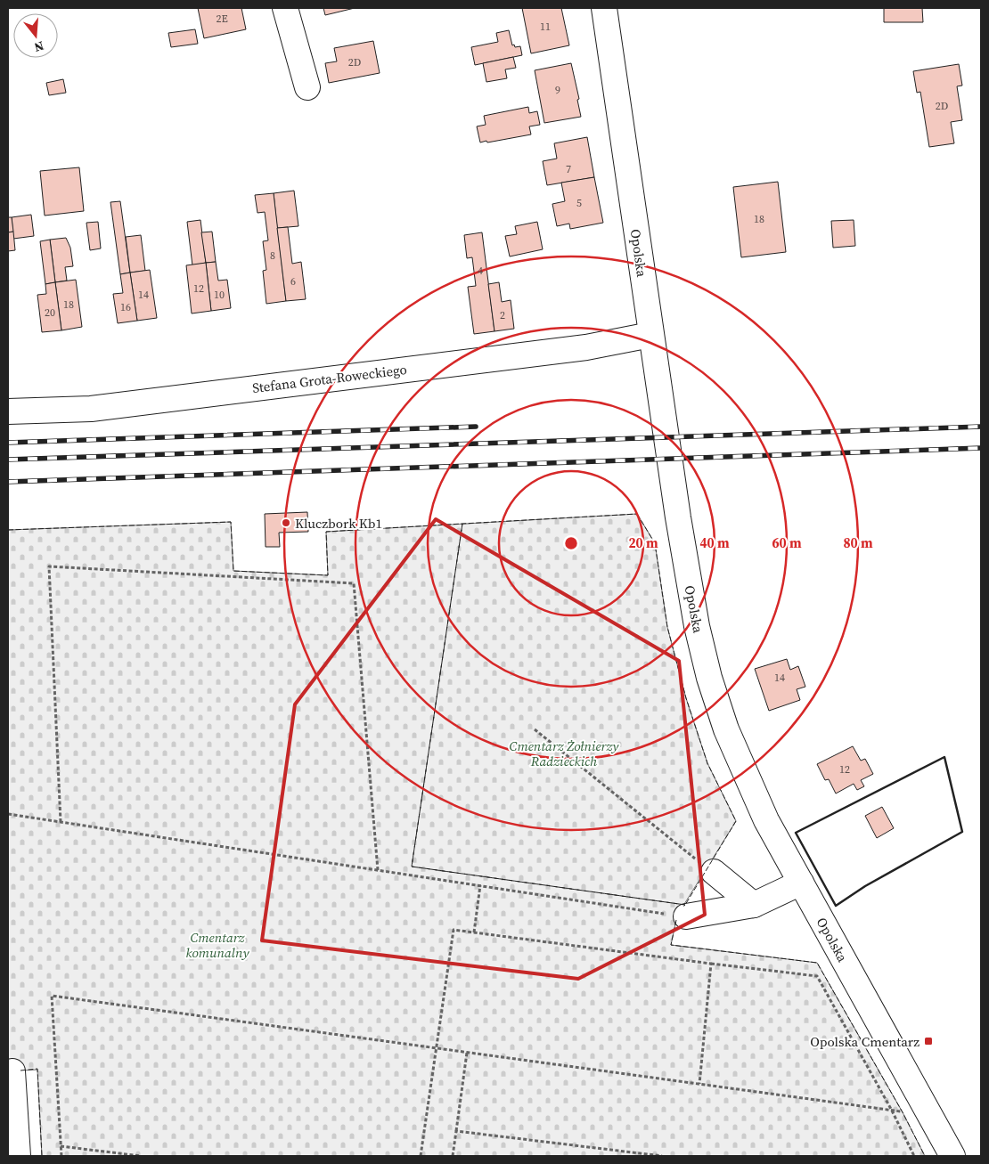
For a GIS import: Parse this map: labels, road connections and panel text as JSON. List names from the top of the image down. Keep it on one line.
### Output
{"streets":{"main road":["Opolska","Stefana Grota-Roweckiego"]},"crossings":[["Opolska","Stefana Grota-Roweckiego"]],"parks":["Cmentarz Żołnierzy Radzieckich","Cmentarz komunalny"],"places":{"other":["Kluczbork Kb1"],"transit":["Opolska Cmentarz"]},"house_numbers":["2E","11","2D","9","2D","7","5","18","8","4","6","12","14","10","18","16","20","2","14","12"],"north":"bottom","rings":["20 m","40 m","60 m","80 m"]}
